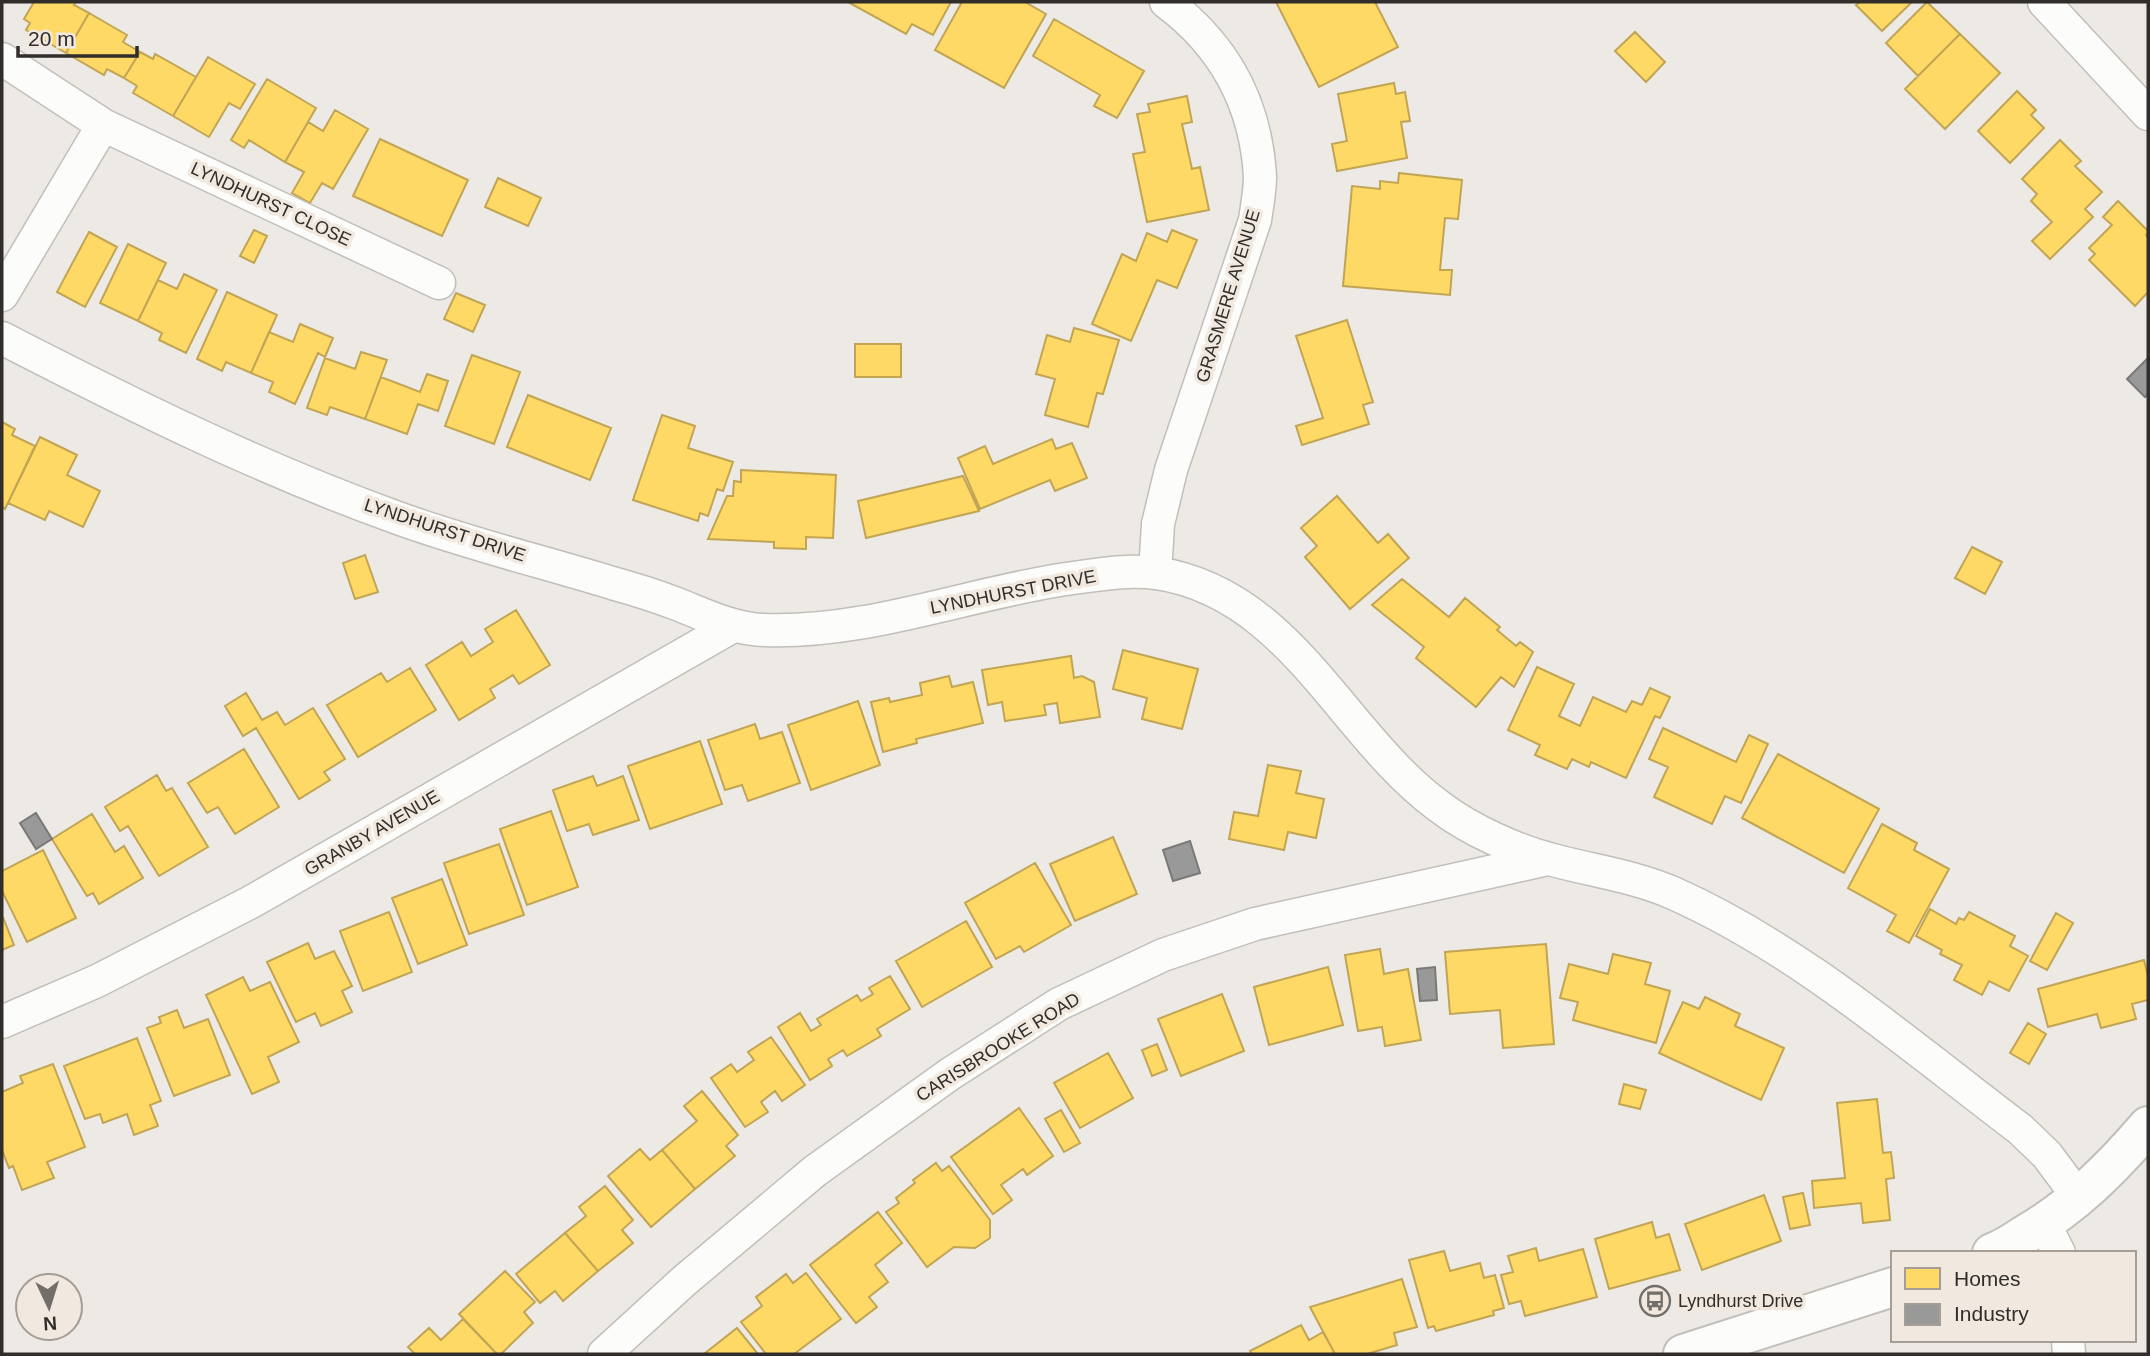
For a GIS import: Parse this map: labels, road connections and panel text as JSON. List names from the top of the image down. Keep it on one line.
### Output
{"streets":{"street":["LYNDHURST CLOSE","GRASMERE AVENUE","LYNDHURST DRIVE","GRANBY AVENUE","CARISBROOKE ROAD"]},"crossings":[["GRASMERE AVENUE","LYNDHURST DRIVE"],["LYNDHURST DRIVE","GRANBY AVENUE"],["LYNDHURST DRIVE","CARISBROOKE ROAD"]],"places":{"bus stop":["Lyndhurst Drive"]},"legend":["Homes","Industry"],"scale_bar":"20 m","north":"bottom"}
